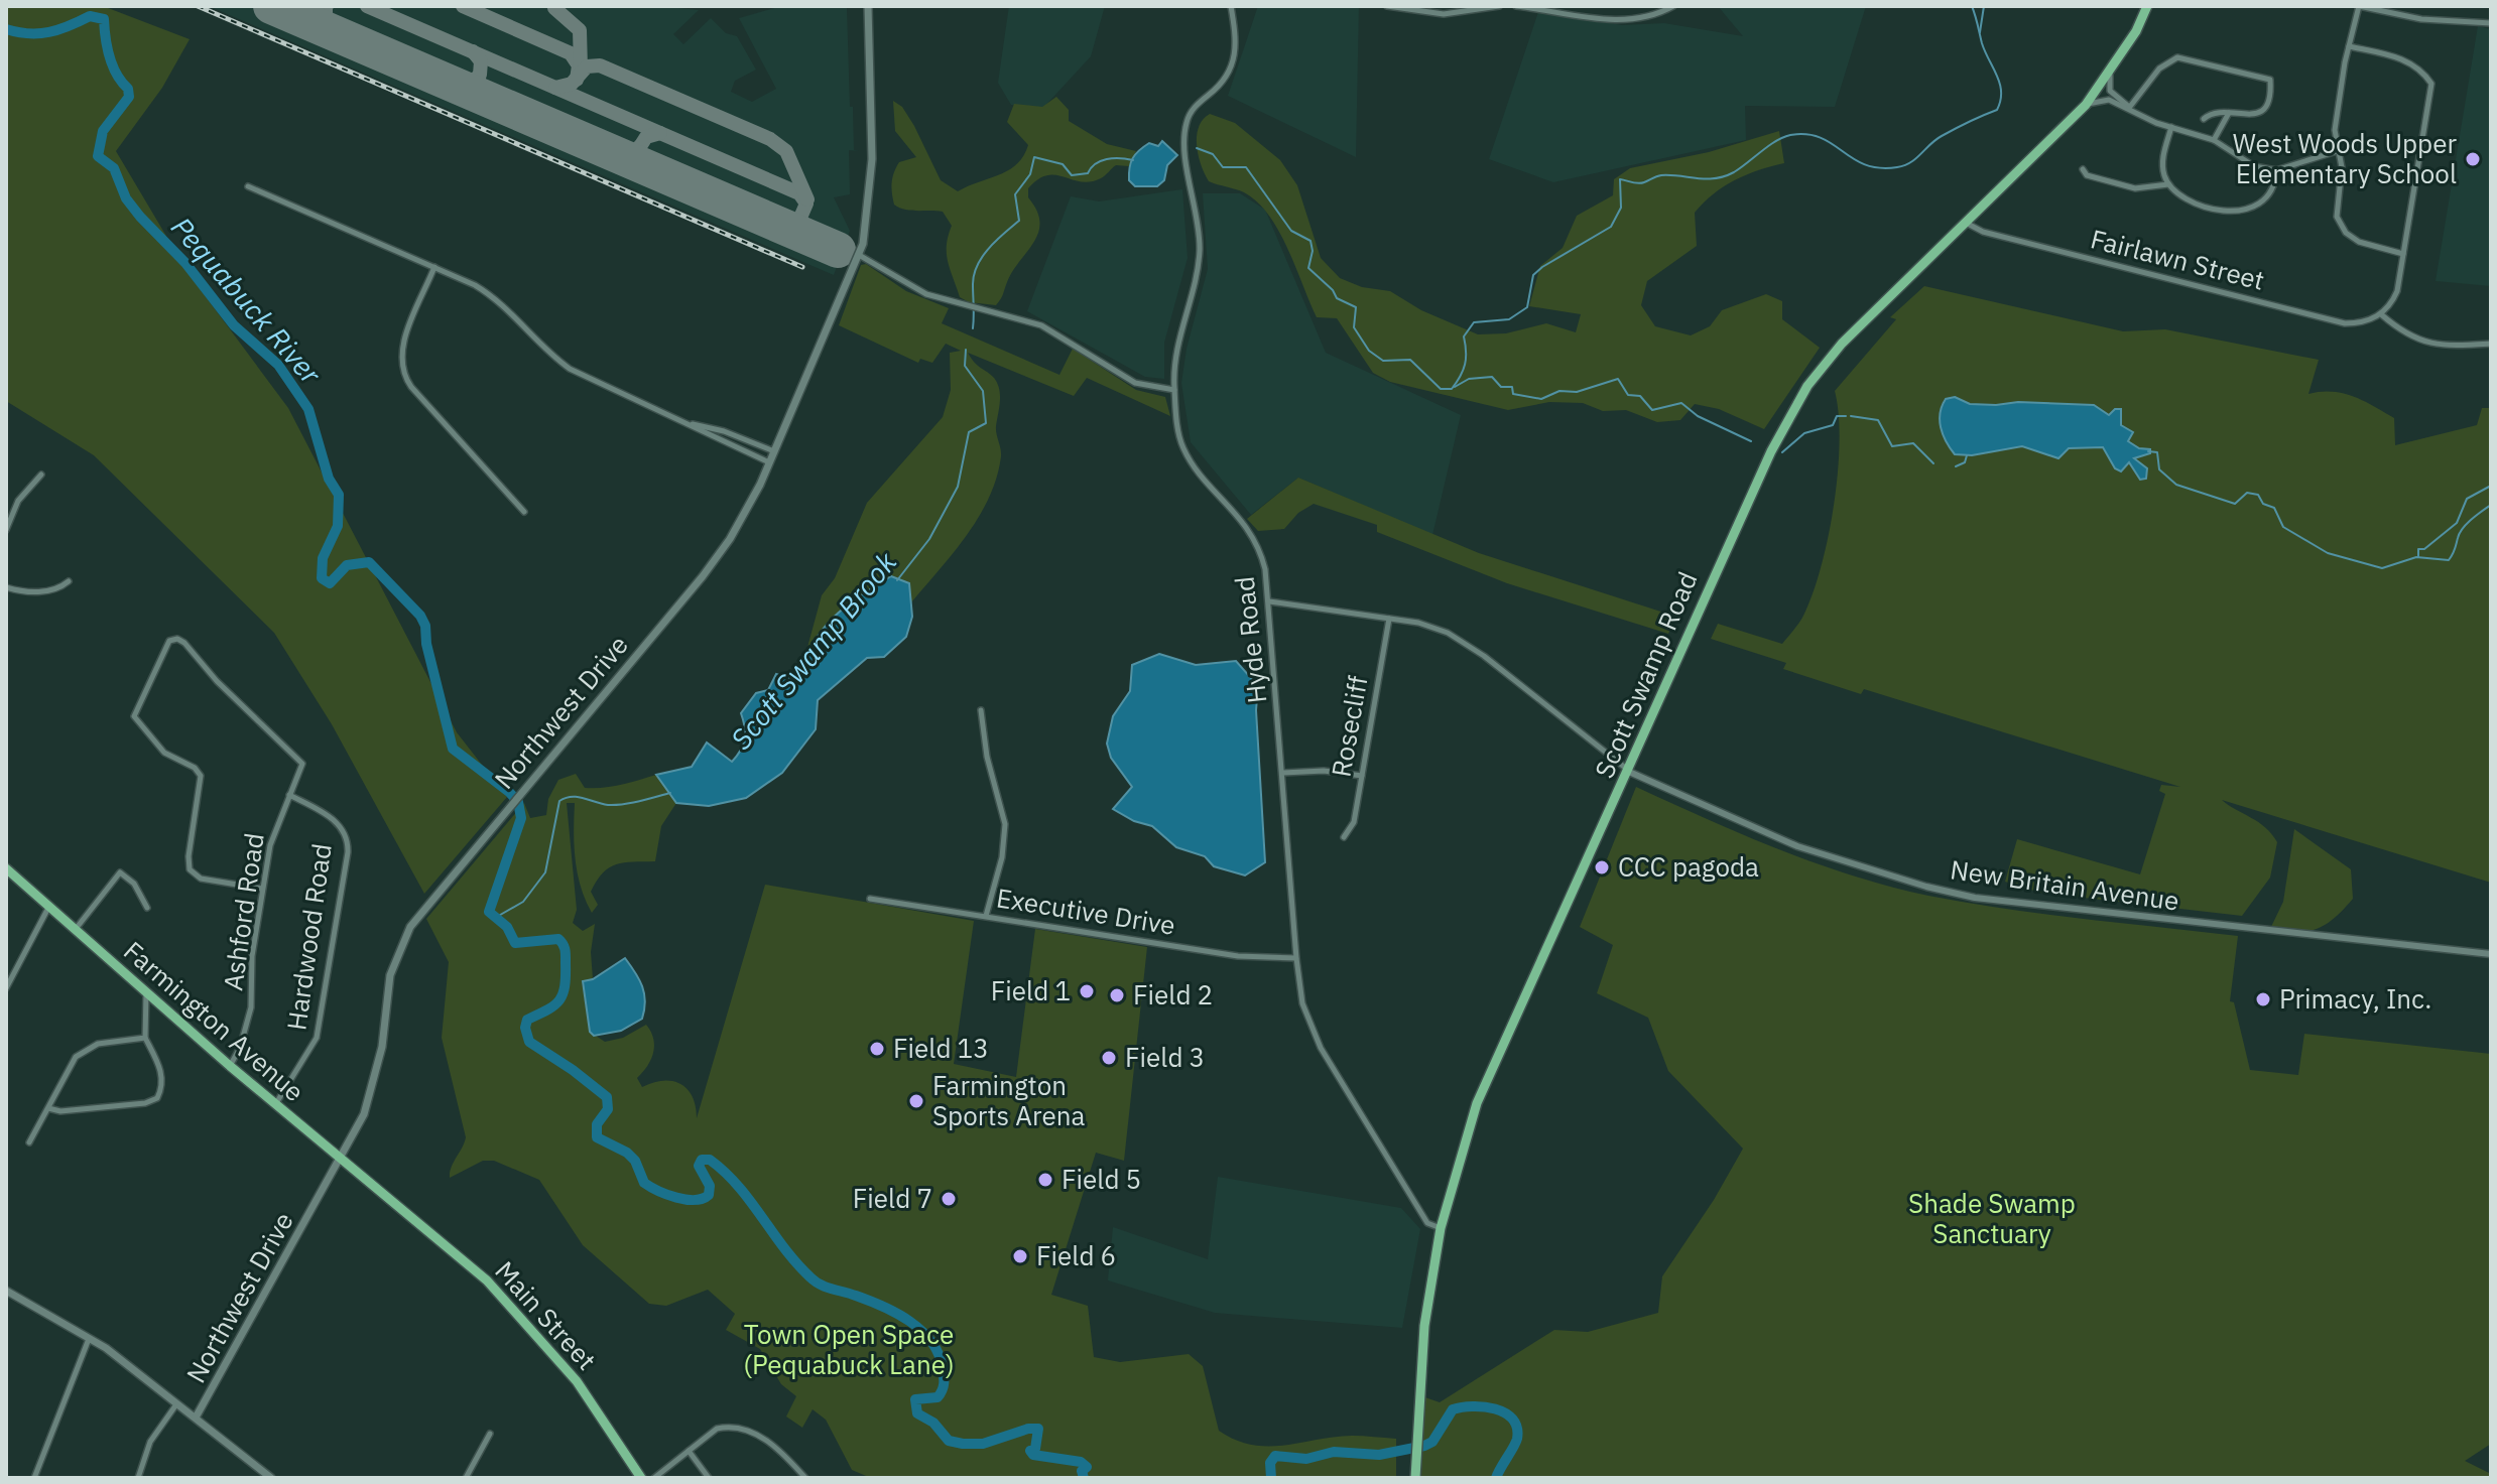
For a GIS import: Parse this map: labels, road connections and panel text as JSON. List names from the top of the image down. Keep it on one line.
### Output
{"streets":{"highway":["Scott Swamp Road","Farmington Avenue","Main Street"],"main road":["Northwest Drive"],"street":["Fairlawn Street","Hyde Road","Rosecliff","New Britain Avenue","Ashford Road","Executive Drive","Hardwood Road"]},"crossings":[["Fairlawn Street","Scott Swamp Road"],["Hyde Road","Scott Swamp Road"],["Hyde Road","New Britain Avenue"],["Hyde Road","Executive Drive"],["Scott Swamp Road","New Britain Avenue"],["Northwest Drive","Farmington Avenue"],["Rosecliff","New Britain Avenue"],["Ashford Road","Hardwood Road"],["Ashford Road","Farmington Avenue"],["Hardwood Road","Farmington Avenue"],["Farmington Avenue","Main Street"]],"water":["Pequabuck River","Scott Swamp Brook"],"parks":["Shade Swamp Sanctuary","Town Open Space (Pequabuck Lane)"],"places":["West Woods Upper Elementary School","CCC pagoda","Field 1","Field 2","Primacy, Inc.","Field 13","Field 3","Farmington Sports Arena","Field 5","Field 7","Field 6"]}
